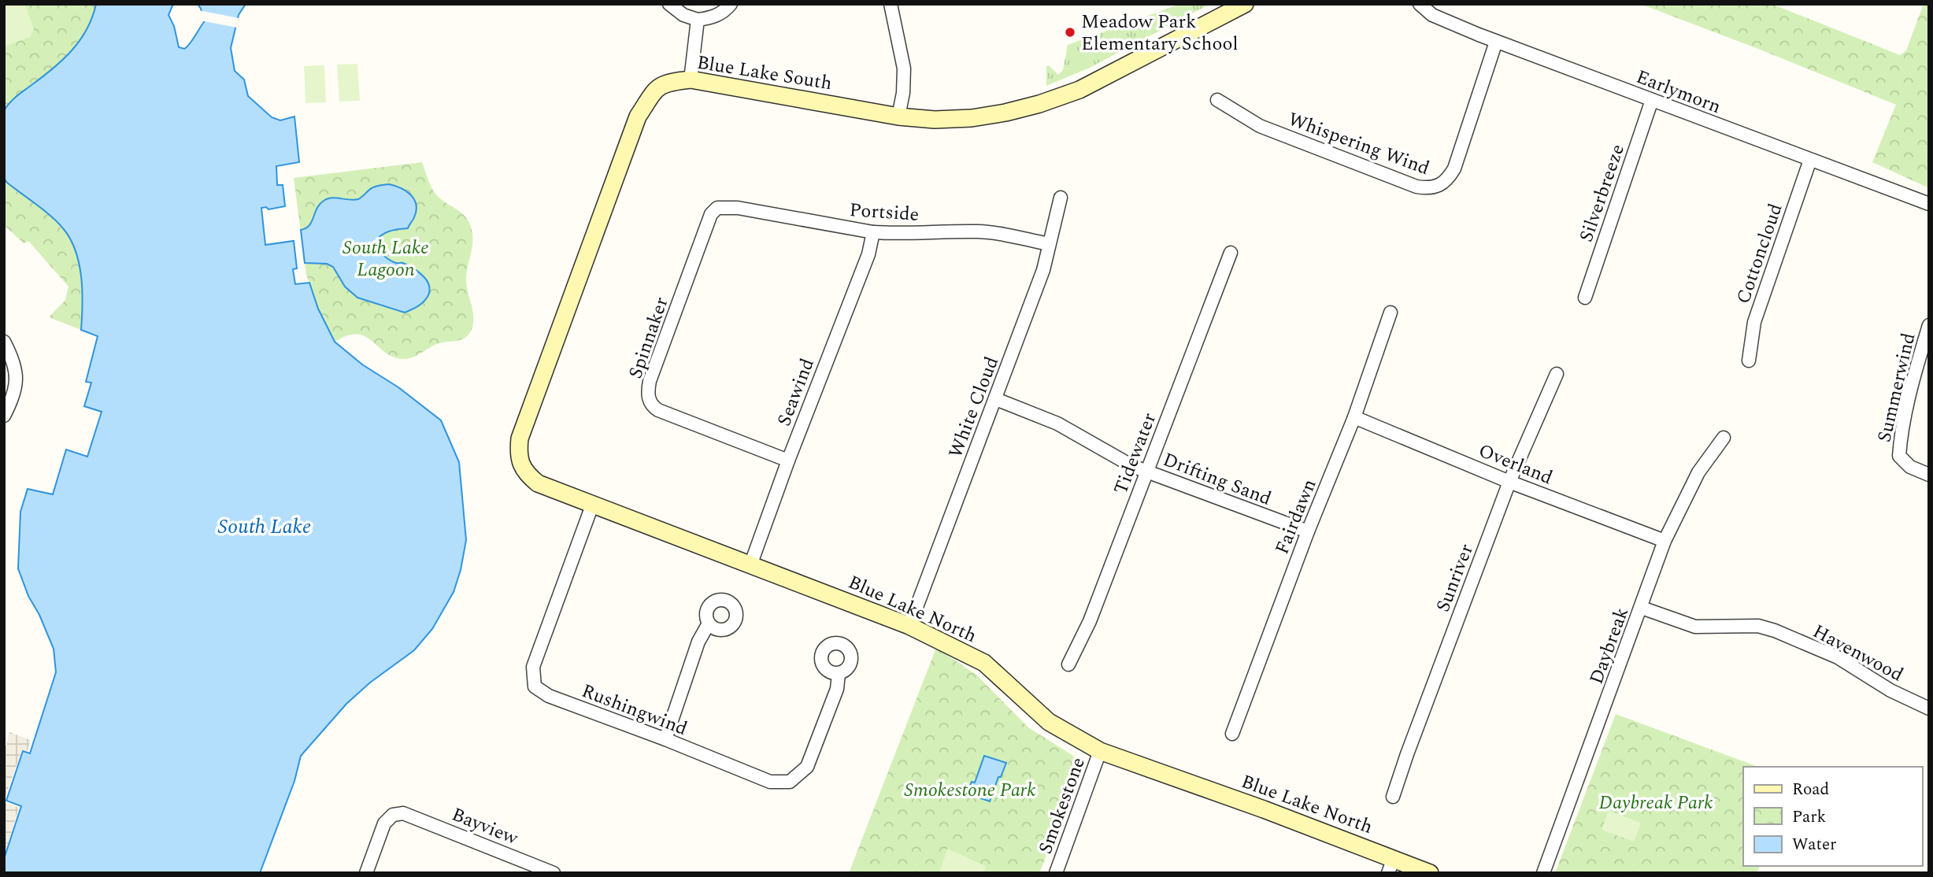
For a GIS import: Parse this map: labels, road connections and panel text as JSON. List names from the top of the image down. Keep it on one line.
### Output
{"streets":{"street":["Blue Lake South","Earlymorn","Whispering Wind","Silverbreeze","Portside","Cottoncloud","Spinnaker","Summerwind","Seawind","White Cloud","Tidewater","Overland","Drifting Sand","Fairdawn","Sunriver","Blue Lake North","Daybreak","Havenwood","Rushingwind","Smokestone","Bayview"]},"crossings":[["Blue Lake South","Blue Lake North"],["Earlymorn","Whispering Wind"],["Earlymorn","Silverbreeze"],["Earlymorn","Cottoncloud"],["Portside","Spinnaker"],["Portside","Seawind"],["Portside","White Cloud"],["Spinnaker","Seawind"],["Seawind","Blue Lake North"],["White Cloud","Drifting Sand"],["White Cloud","Blue Lake North"],["Tidewater","Drifting Sand"],["Overland","Fairdawn"],["Overland","Sunriver"],["Overland","Daybreak"],["Drifting Sand","Fairdawn"],["Blue Lake North","Rushingwind"],["Blue Lake North","Smokestone"],["Daybreak","Havenwood"]],"water":["South Lake"],"parks":["South Lake Lagoon","Smokestone Park","Daybreak Park"],"places":["Meadow Park Elementary School"],"legend":["Road","Park","Water"]}
